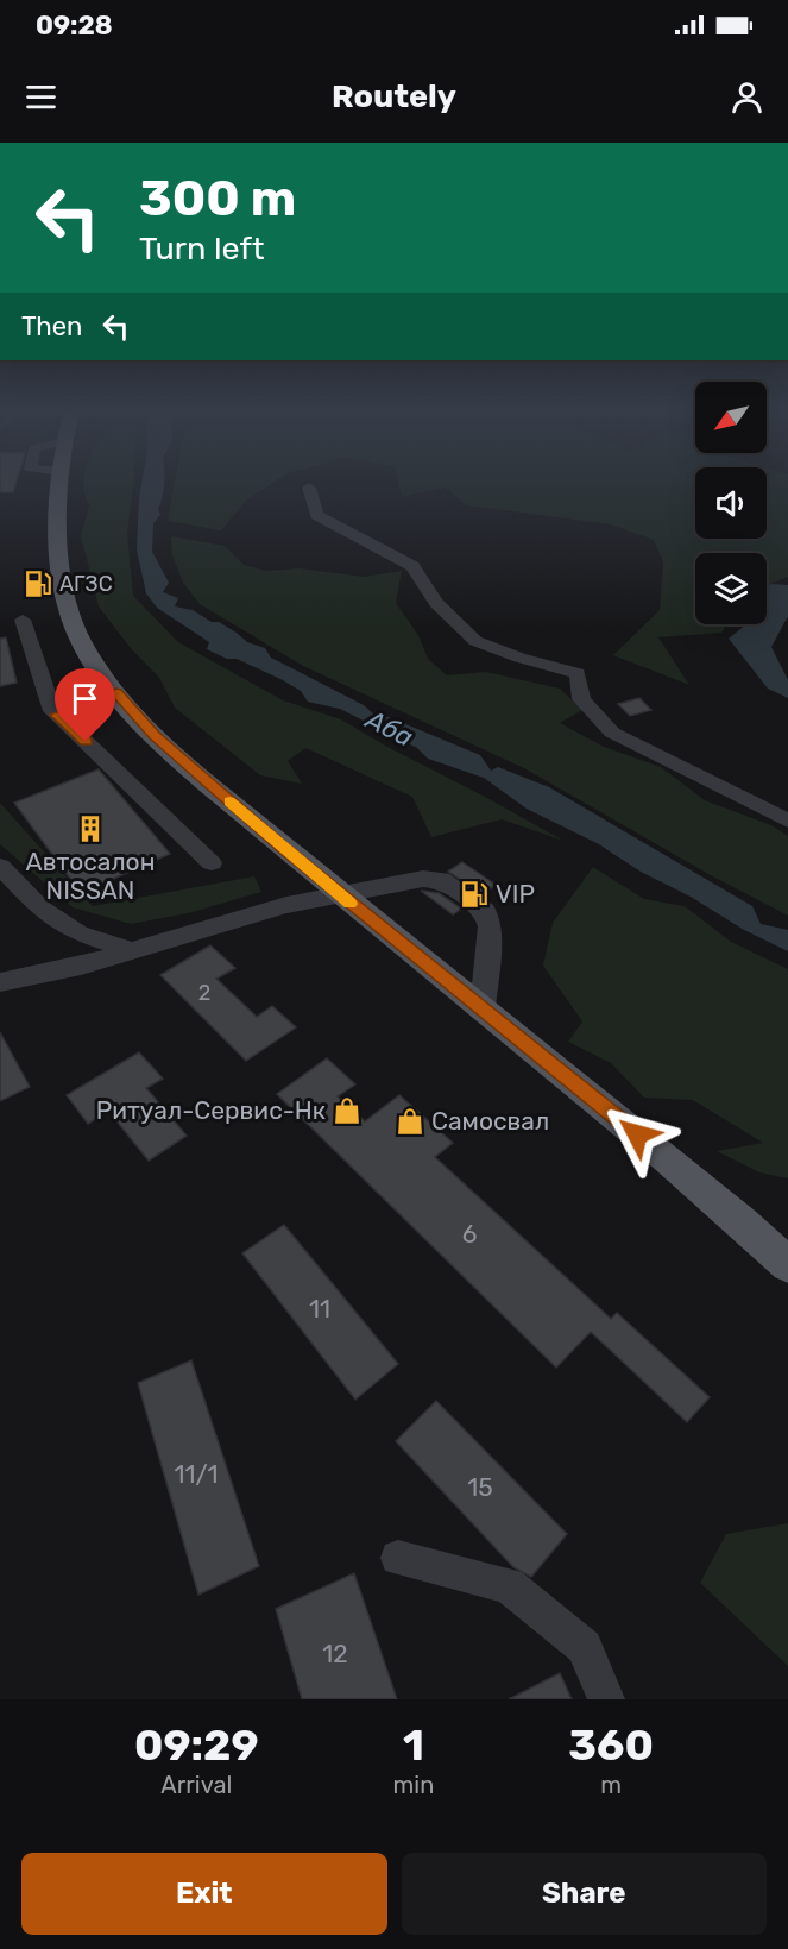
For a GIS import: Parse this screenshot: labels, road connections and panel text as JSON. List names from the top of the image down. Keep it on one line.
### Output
{"water":["Аба"],"places":{"fuel station":["АГЗС","VIP"],"building":["Автосалон NISSAN"],"shop":["Ритуал-Сервис-Нк","Самосвал"]},"house_numbers":["2","6","11","11/1","15","12"],"north":"bottom left","page":{"status":"09:28","header":"Routely","turn":["300 m","Turn left"],"then":"Then","eta":["09:29","Arrival","1","min","360","m"],"buttons":["Exit","Share"]}}
